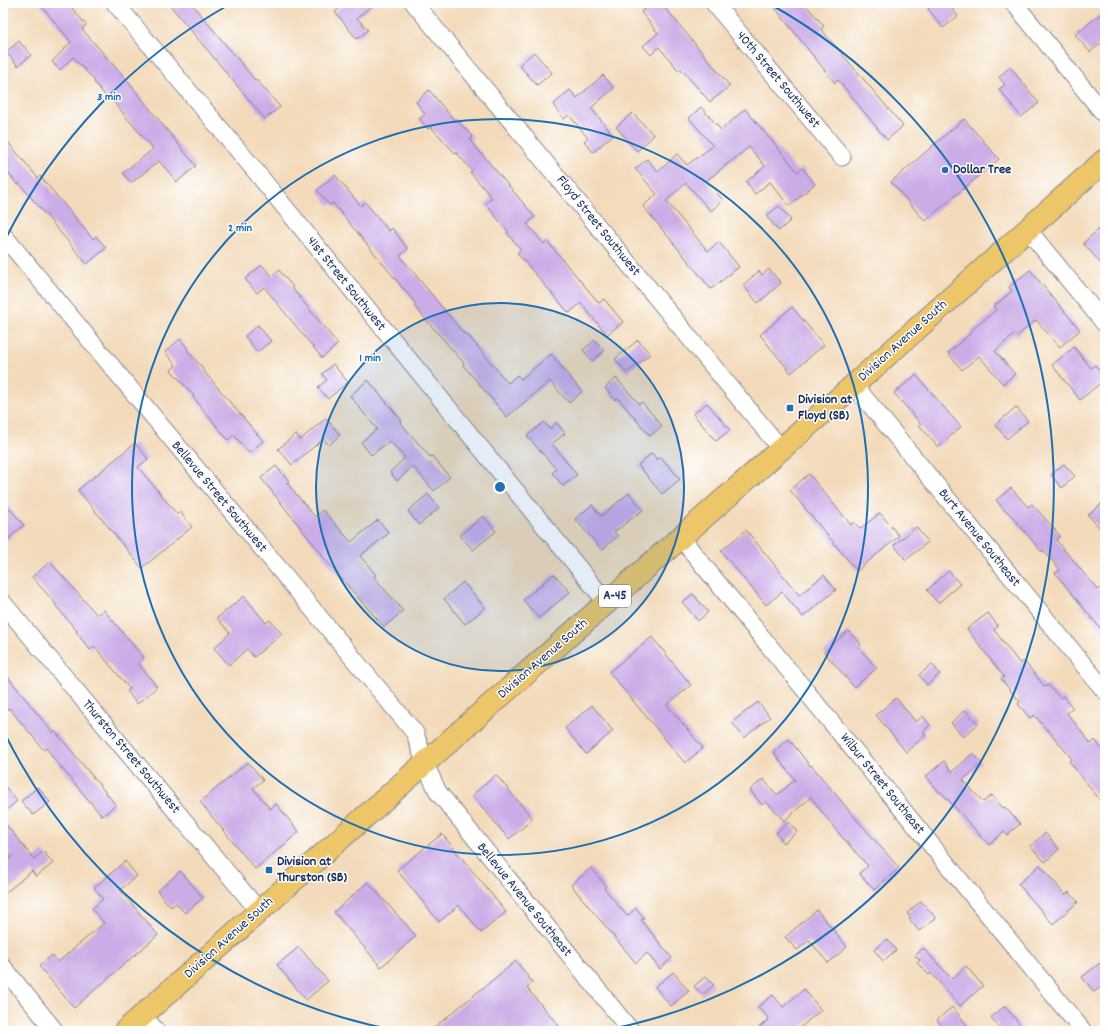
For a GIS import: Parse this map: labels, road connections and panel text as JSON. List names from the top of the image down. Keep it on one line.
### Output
{"streets":{"main road":["Division Avenue South","A-45"],"street":["40th Street Southwest","Floyd Street Southwest","41st Street Southwest","Bellevue Street Southwest","Burt Avenue Southeast","Thurston Street Southwest","Wilbur Street Southeast","Bellevue Avenue Southeast"]},"crossings":[["Floyd Street Southwest","Division Avenue South"],["41st Street Southwest","Division Avenue South"],["Division Avenue South","Bellevue Street Southwest"],["Division Avenue South","Burt Avenue Southeast"],["Division Avenue South","Thurston Street Southwest"],["Division Avenue South","Wilbur Street Southeast"],["Division Avenue South","Bellevue Avenue Southeast"],["Bellevue Street Southwest","Bellevue Avenue Southeast"]],"places":{"other":["Dollar Tree"],"transit":["Division at Floyd (SB)","Division at Thurston (SB)"]},"rings":["3 min","2 min","1 min"]}
